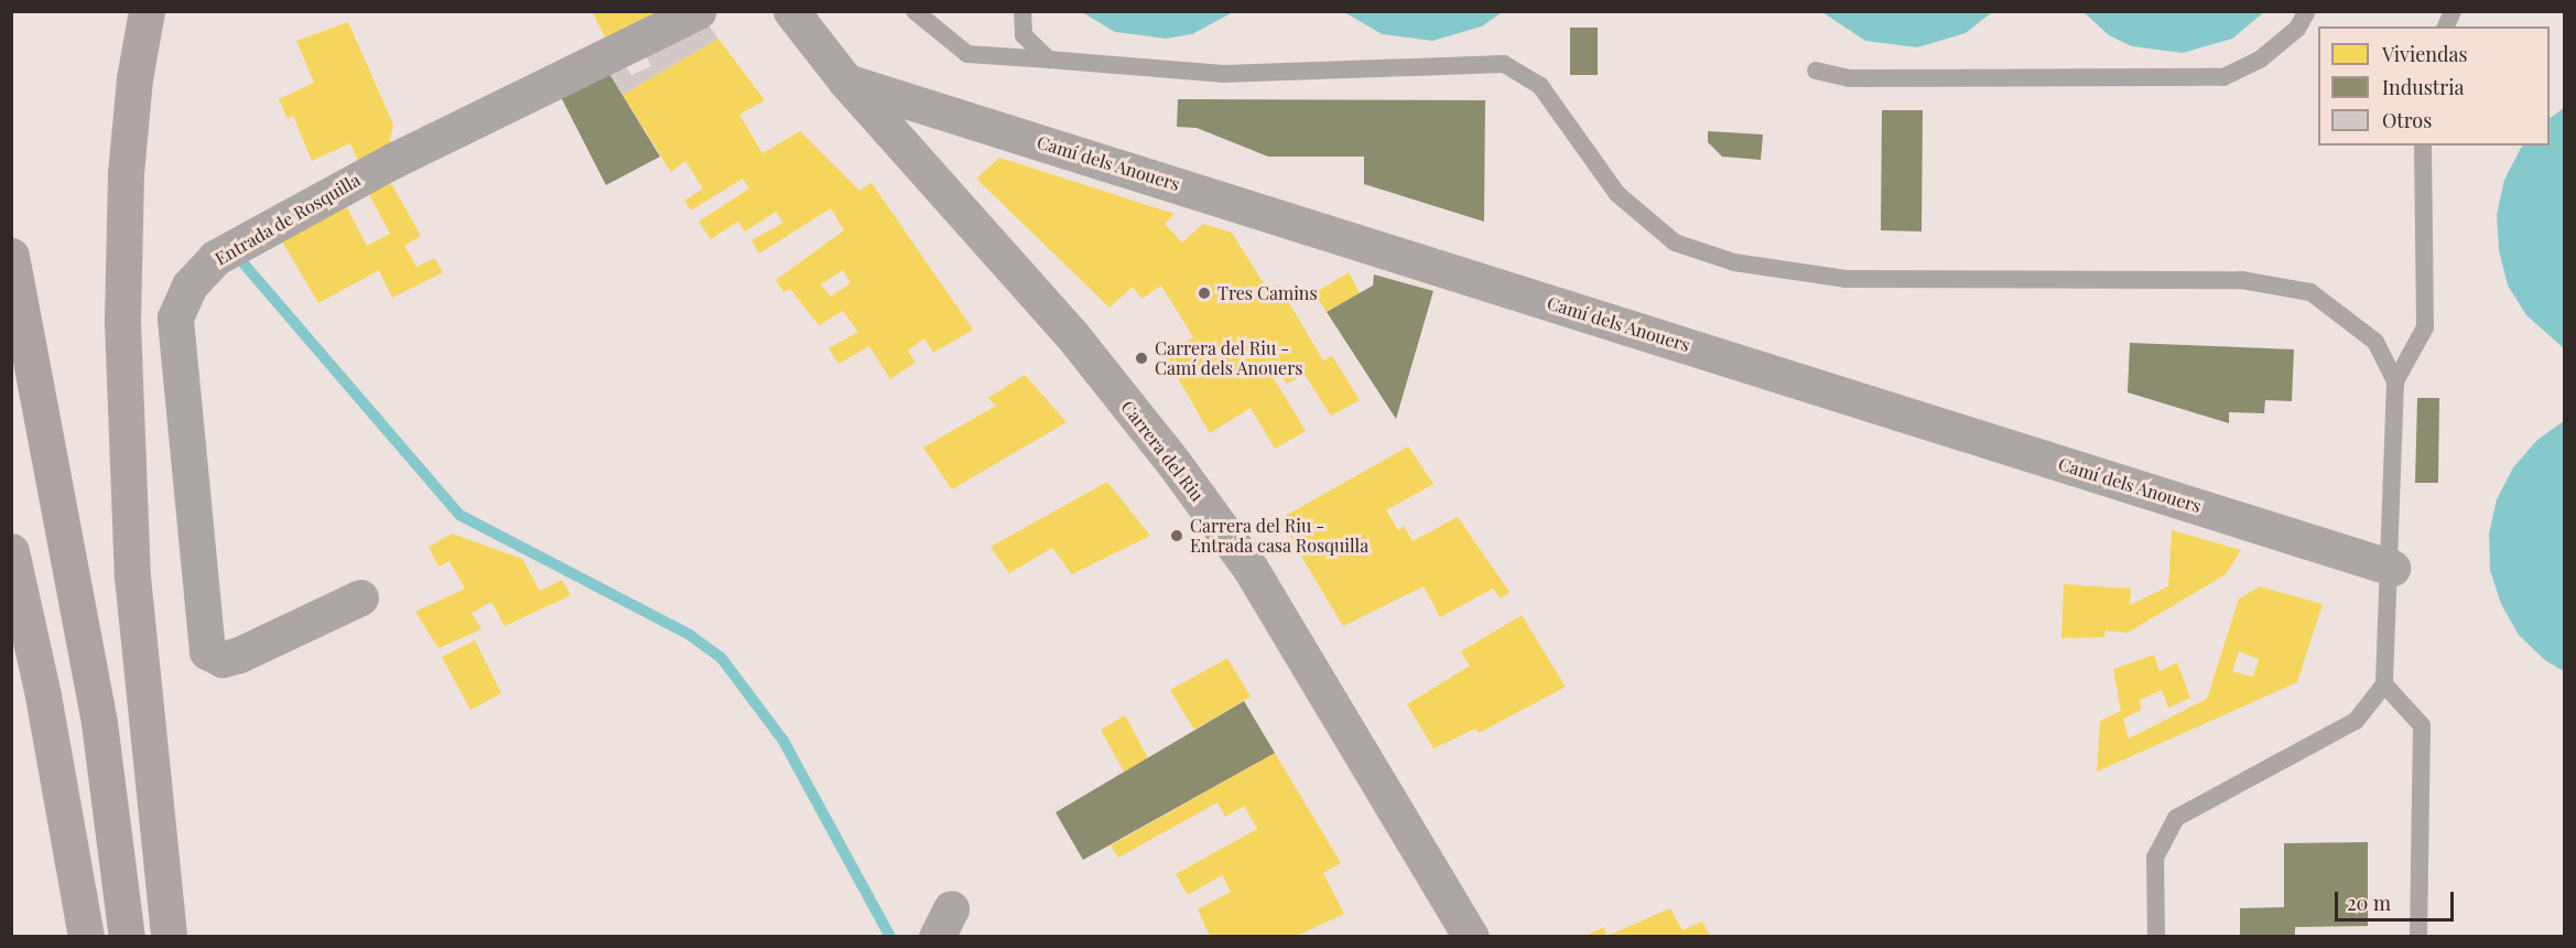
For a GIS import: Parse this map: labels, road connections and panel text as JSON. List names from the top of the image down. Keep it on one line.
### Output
{"streets":{"street":["Camí dels Anouers","Entrada de Rosquilla","Carrera del Riu"]},"crossings":[["Camí dels Anouers","Carrera del Riu"]],"places":["Tres Camins","Carrera del Riu - Camí dels Anouers","Carrera del Riu - Entrada casa Rosquilla"],"legend":["Viviendas","Industria","Otros"],"scale_bar":"20 m"}
